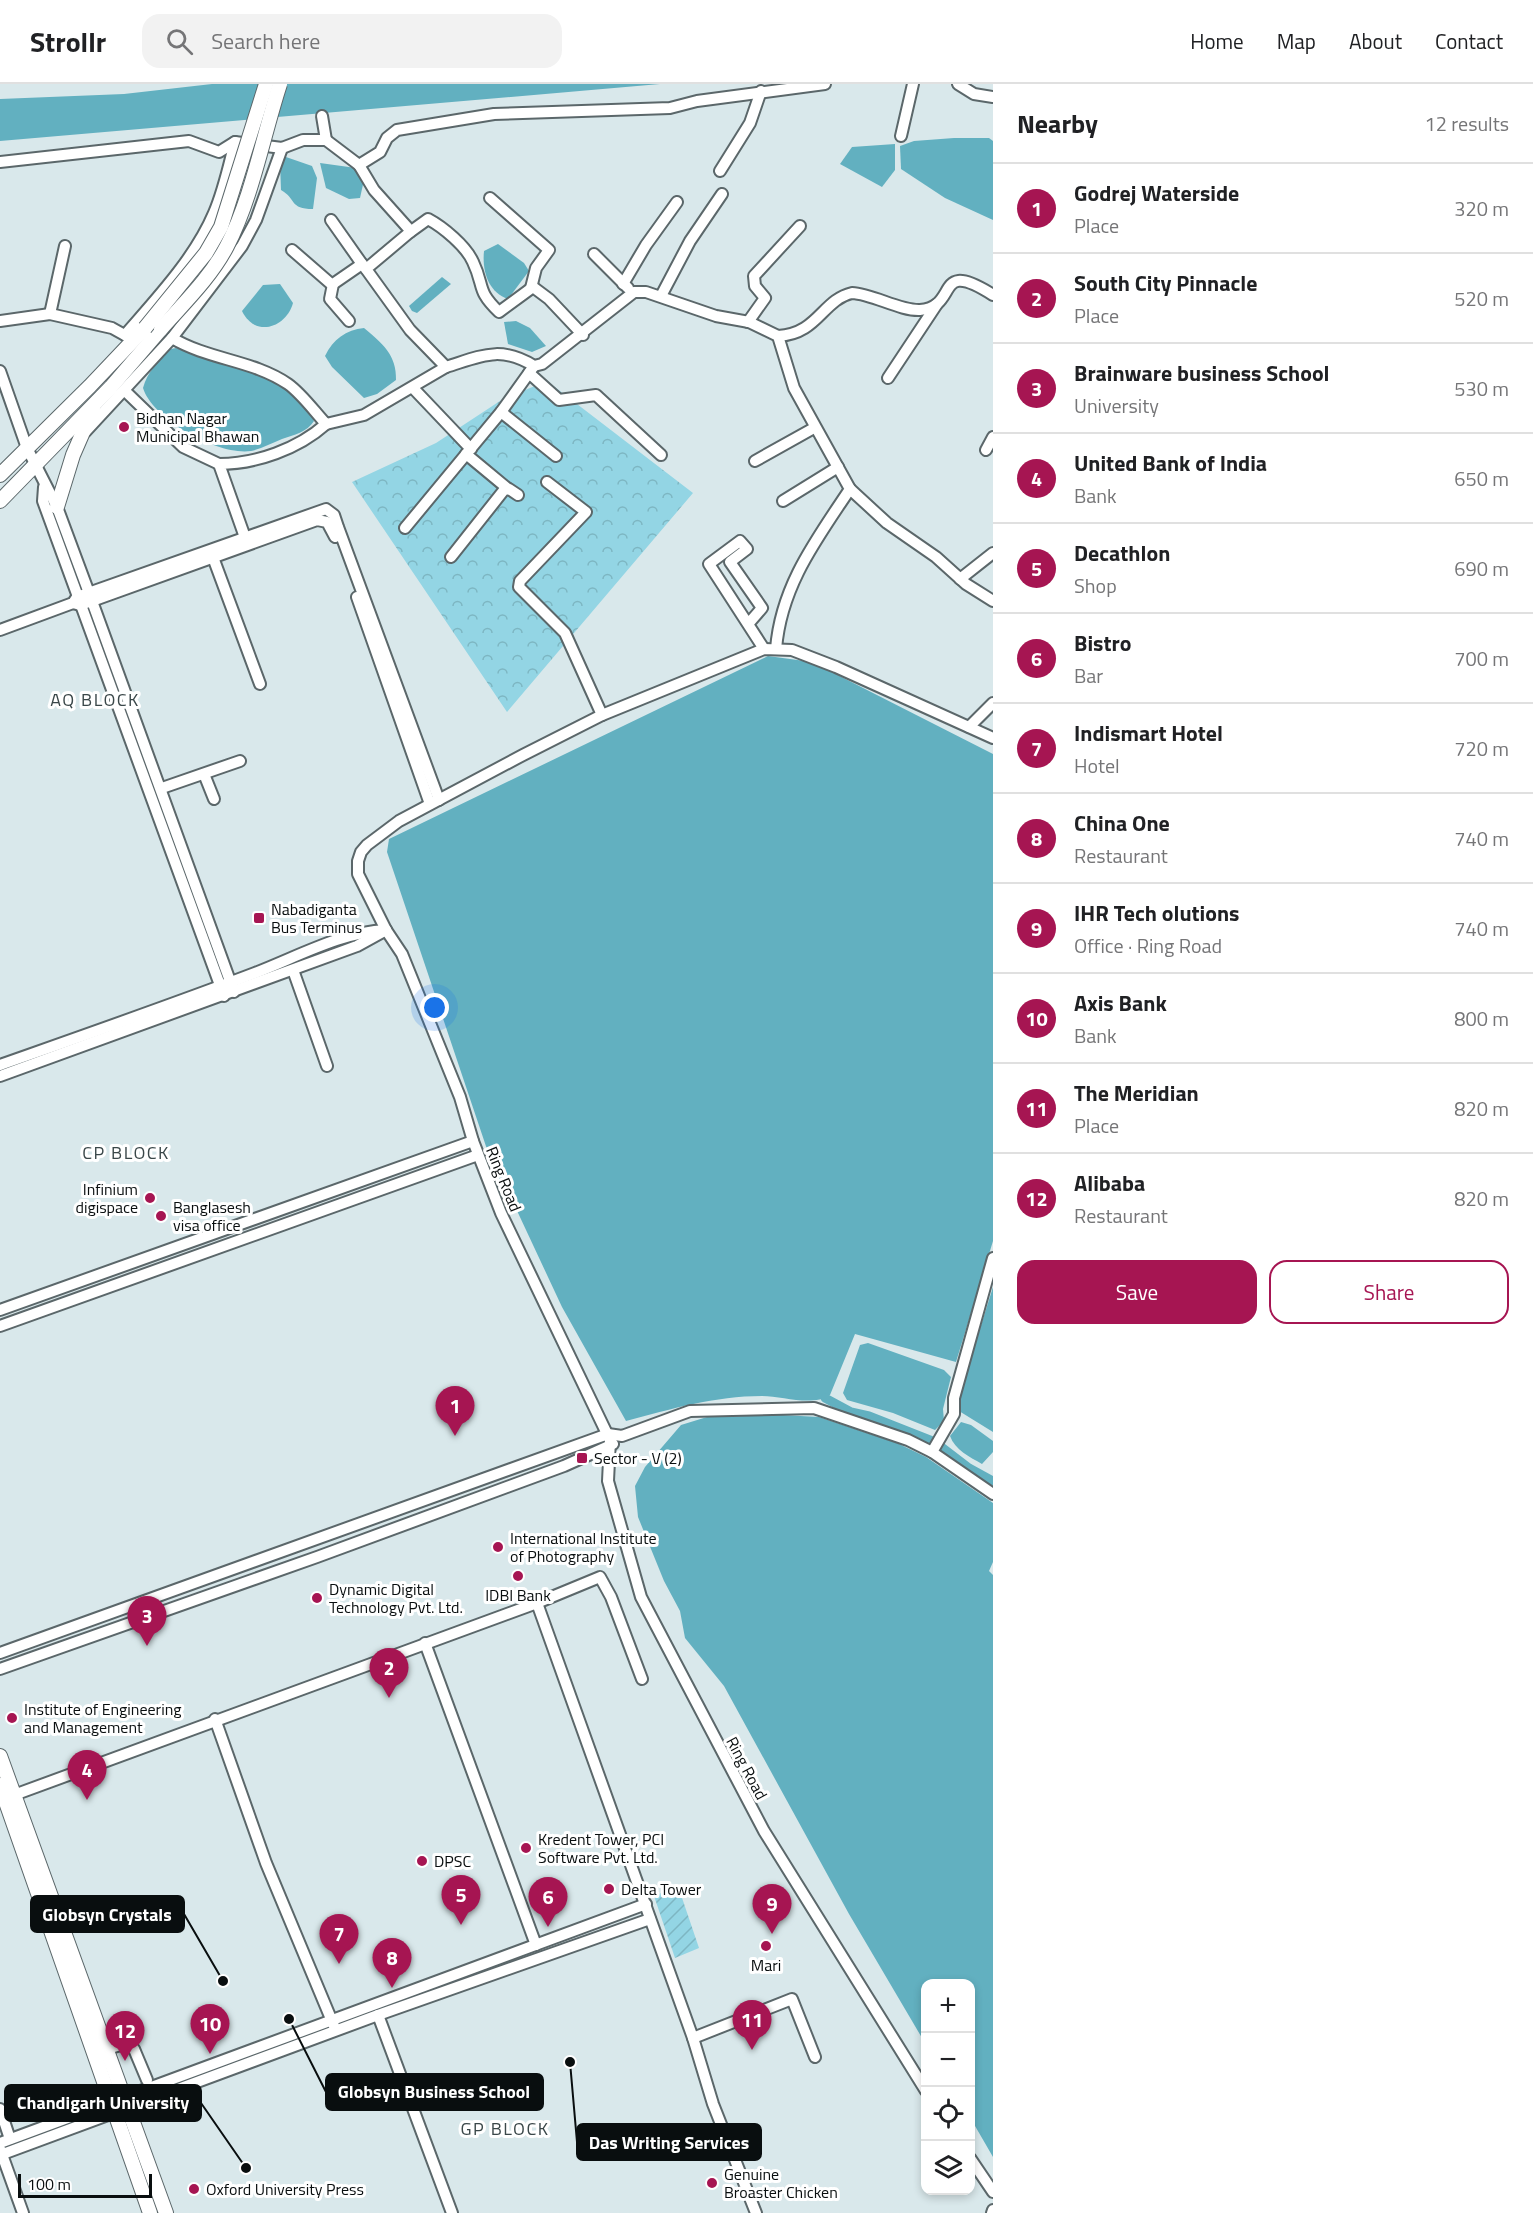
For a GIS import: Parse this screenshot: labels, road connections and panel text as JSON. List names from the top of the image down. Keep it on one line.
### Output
{"streets":{"street":["Ring Road"]},"districts":["AQ BLOCK","CP BLOCK","GP BLOCK"],"places":{"other":["Bidhan Nagar Municipal Bhawan","Infinium digispace","Banglasesh visa office","International Institute of Photography","IDBI Bank","Dynamic Digital Technology Pvt. Ltd.","Institute of Engineering and Management","Kredent Tower, PCI Software Pvt. Ltd.","DPSC","Delta Tower","Mari","Globsyn Crystals","Globsyn Business School","Das Writing Services","Chandigarh University","Genuine Broaster Chicken","Oxford University Press"],"transit":["Nabadiganta Bus Terminus","Sector - V (2)"]},"scale_bar":"100 m","page":{"header":"Strollr","search":"Search here","nav":["Home","Map","About","Contact"],"heading":["Nearby","12 results"],"list":[{"mark":"1","name":"Godrej Waterside","note":"Place","value":"320 m"},{"mark":"2","name":"South City Pinnacle","note":"Place","value":"520 m"},{"mark":"3","name":"Brainware business School","note":"University","value":"530 m"},{"mark":"4","name":"United Bank of India","note":"Bank","value":"650 m"},{"mark":"5","name":"Decathlon","note":"Shop","value":"690 m"},{"mark":"6","name":"Bistro","note":"Bar","value":"700 m"},{"mark":"7","name":"Indismart Hotel","note":"Hotel","value":"720 m"},{"mark":"8","name":"China One","note":"Restaurant","value":"740 m"},{"mark":"9","name":"IHR Tech olutions","note":"Office · Ring Road","value":"740 m"},{"mark":"10","name":"Axis Bank","note":"Bank","value":"800 m"},{"mark":"11","name":"The Meridian","note":"Place","value":"820 m"},{"mark":"12","name":"Alibaba","note":"Restaurant","value":"820 m"}],"buttons":["Save","Share"],"pins":["1","3","2","4","5","6","9","7","8","11","10","12"],"map_buttons":["+","−"],"scale":"100 m"}}
